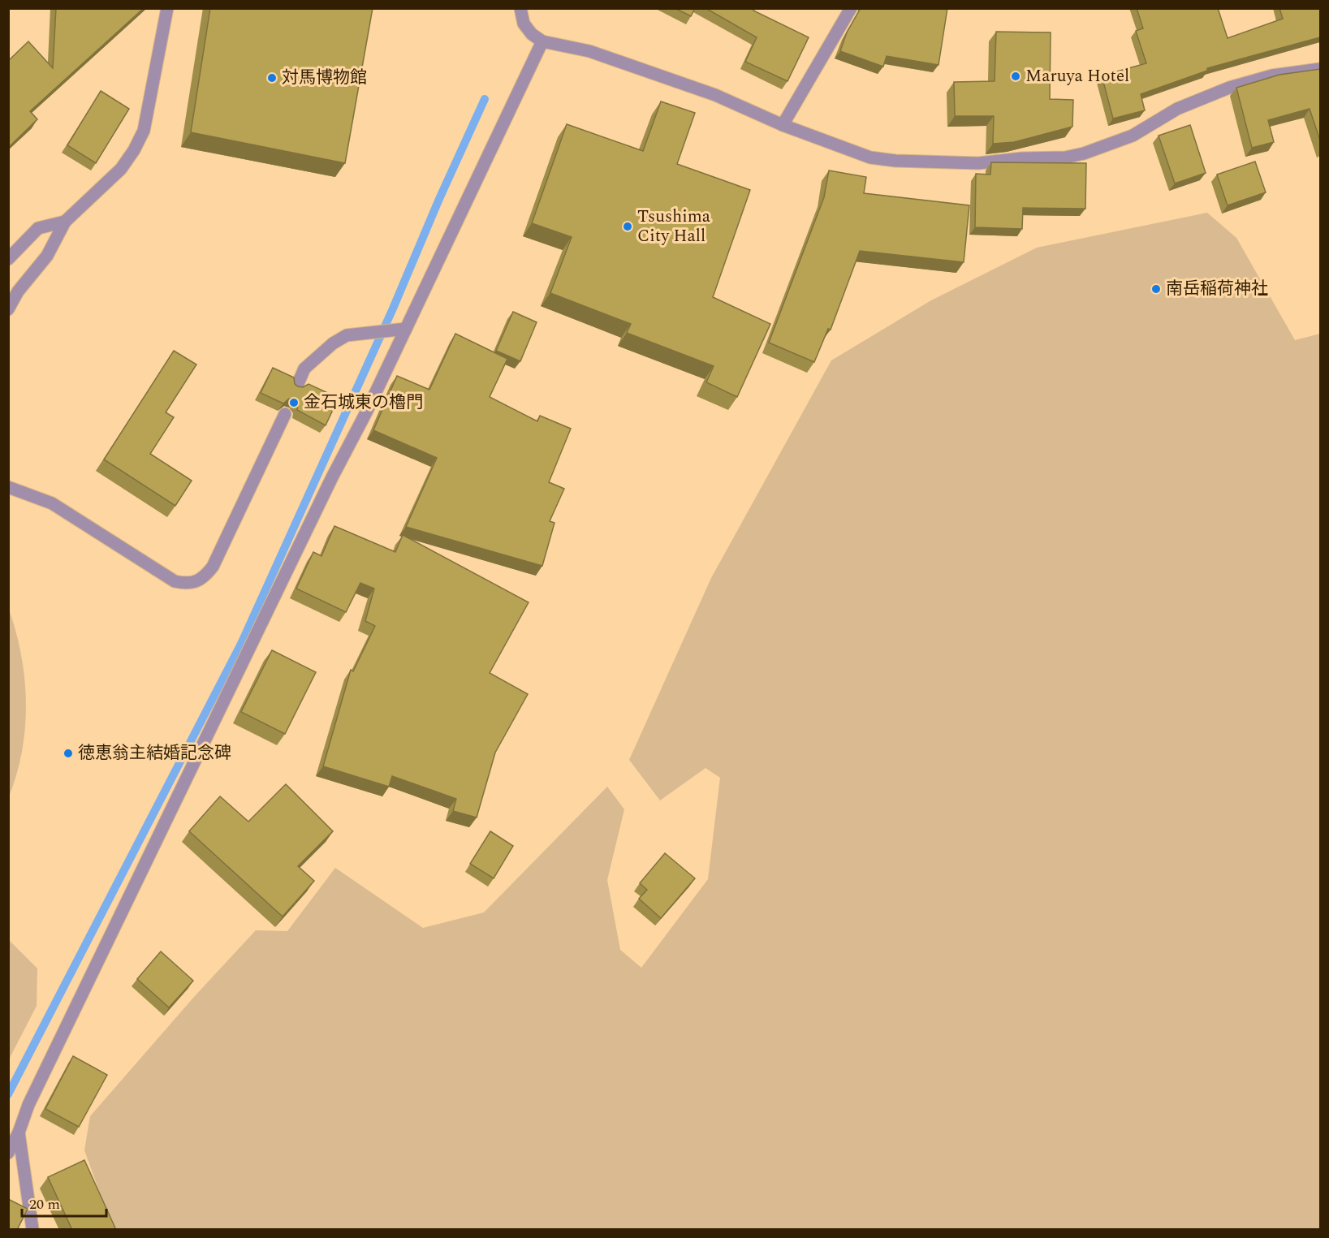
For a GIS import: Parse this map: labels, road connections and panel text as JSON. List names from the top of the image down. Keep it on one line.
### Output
{"places":["Maruya Hotel","対馬博物館","Tsushima City Hall","南岳稲荷神社","金石城東の櫓門","徳恵翁主結婚記念碑"],"scale_bar":"20 m"}
